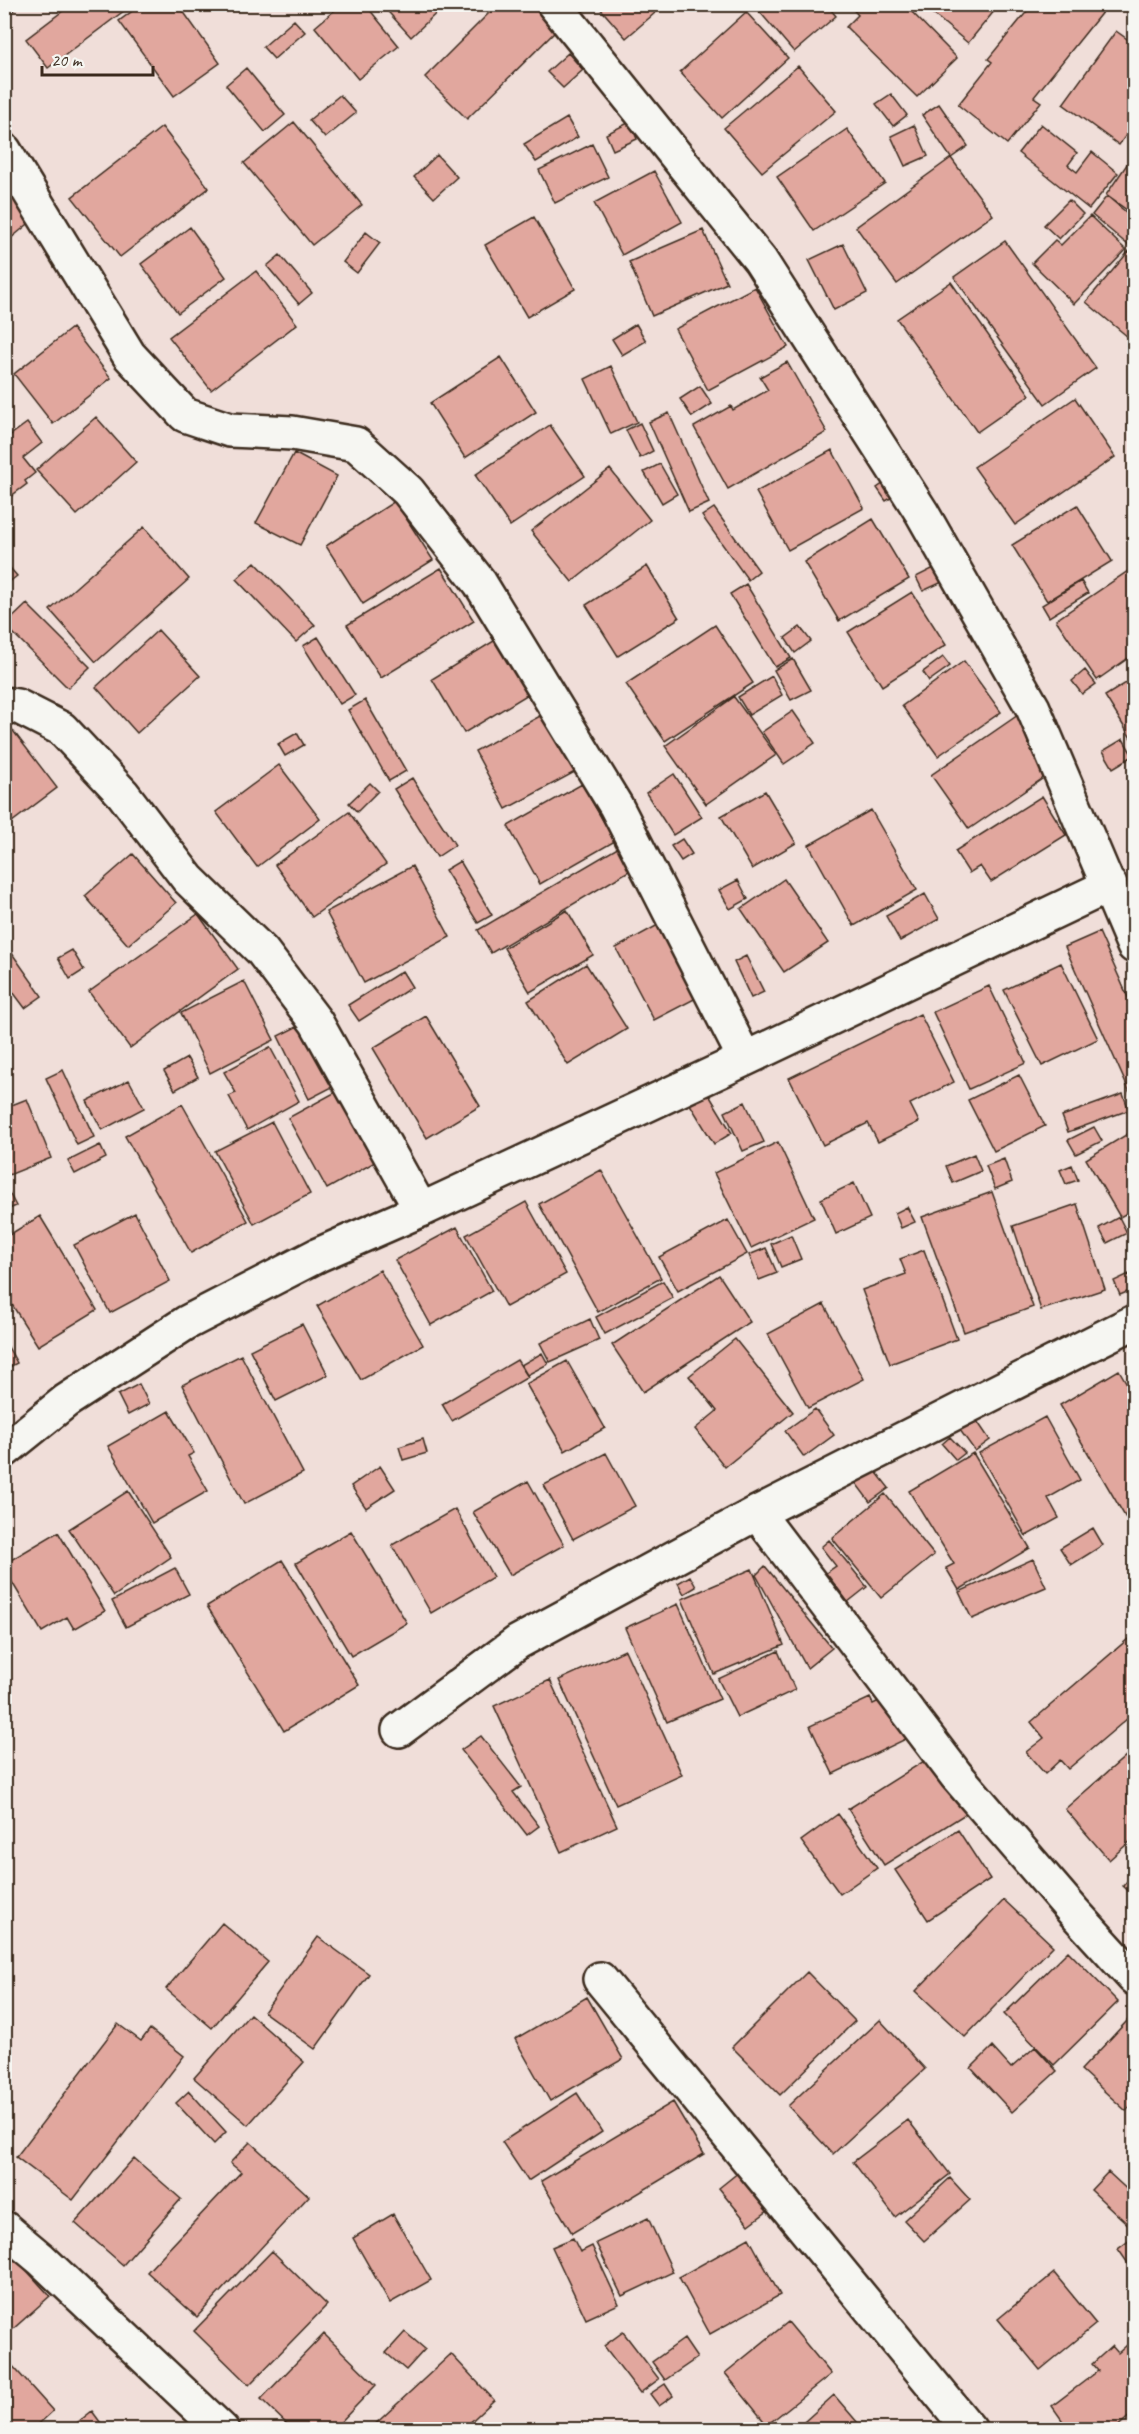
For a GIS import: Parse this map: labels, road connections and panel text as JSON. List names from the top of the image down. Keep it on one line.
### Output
{"scale_bar":"20 m"}
